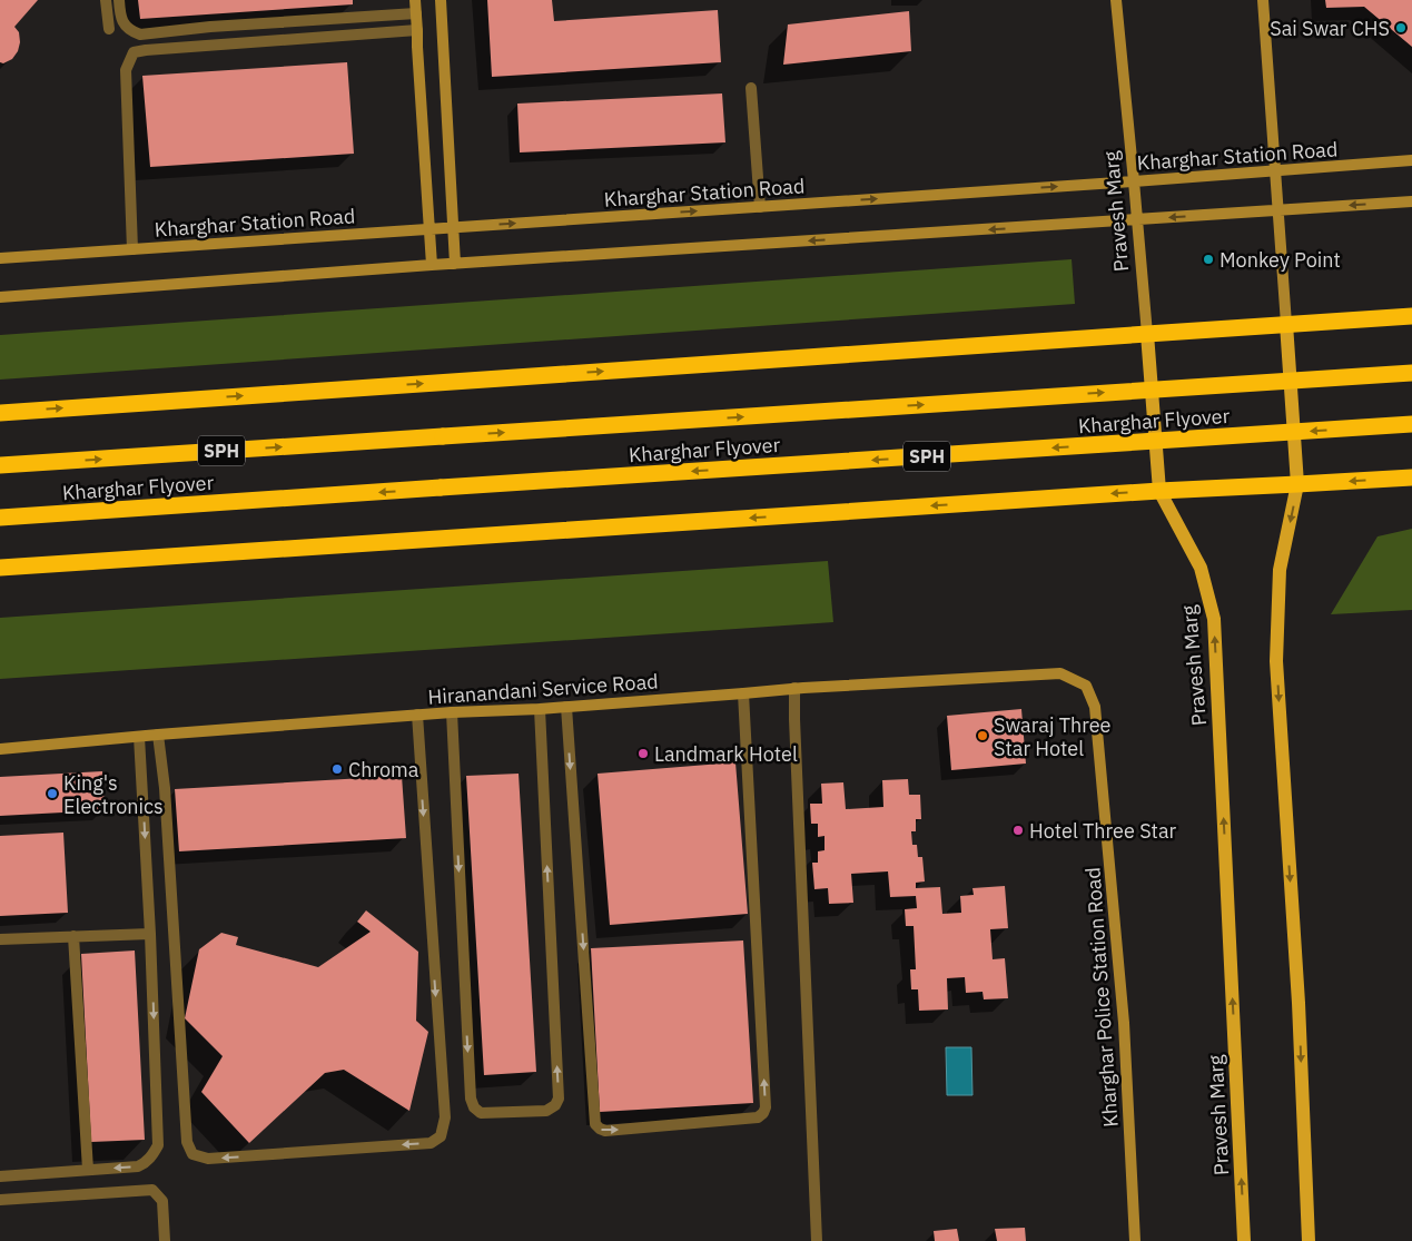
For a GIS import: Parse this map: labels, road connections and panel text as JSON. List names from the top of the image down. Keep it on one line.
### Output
{"streets":{"highway":["Kharghar Flyover","SPH"],"main road":["Pravesh Marg"],"street":["Kharghar Station Road","Hiranandani Service Road","Kharghar Police Station Road"]},"crossings":[["Kharghar Station Road","Pravesh Marg"],["Hiranandani Service Road","Kharghar Police Station Road"]],"one_way":["Pravesh Marg"],"places":["Sai Swar CHS","Monkey Point","Swaraj Three Star Hotel","Landmark Hotel","Chroma","King's Electronics","Hotel Three Star"]}
